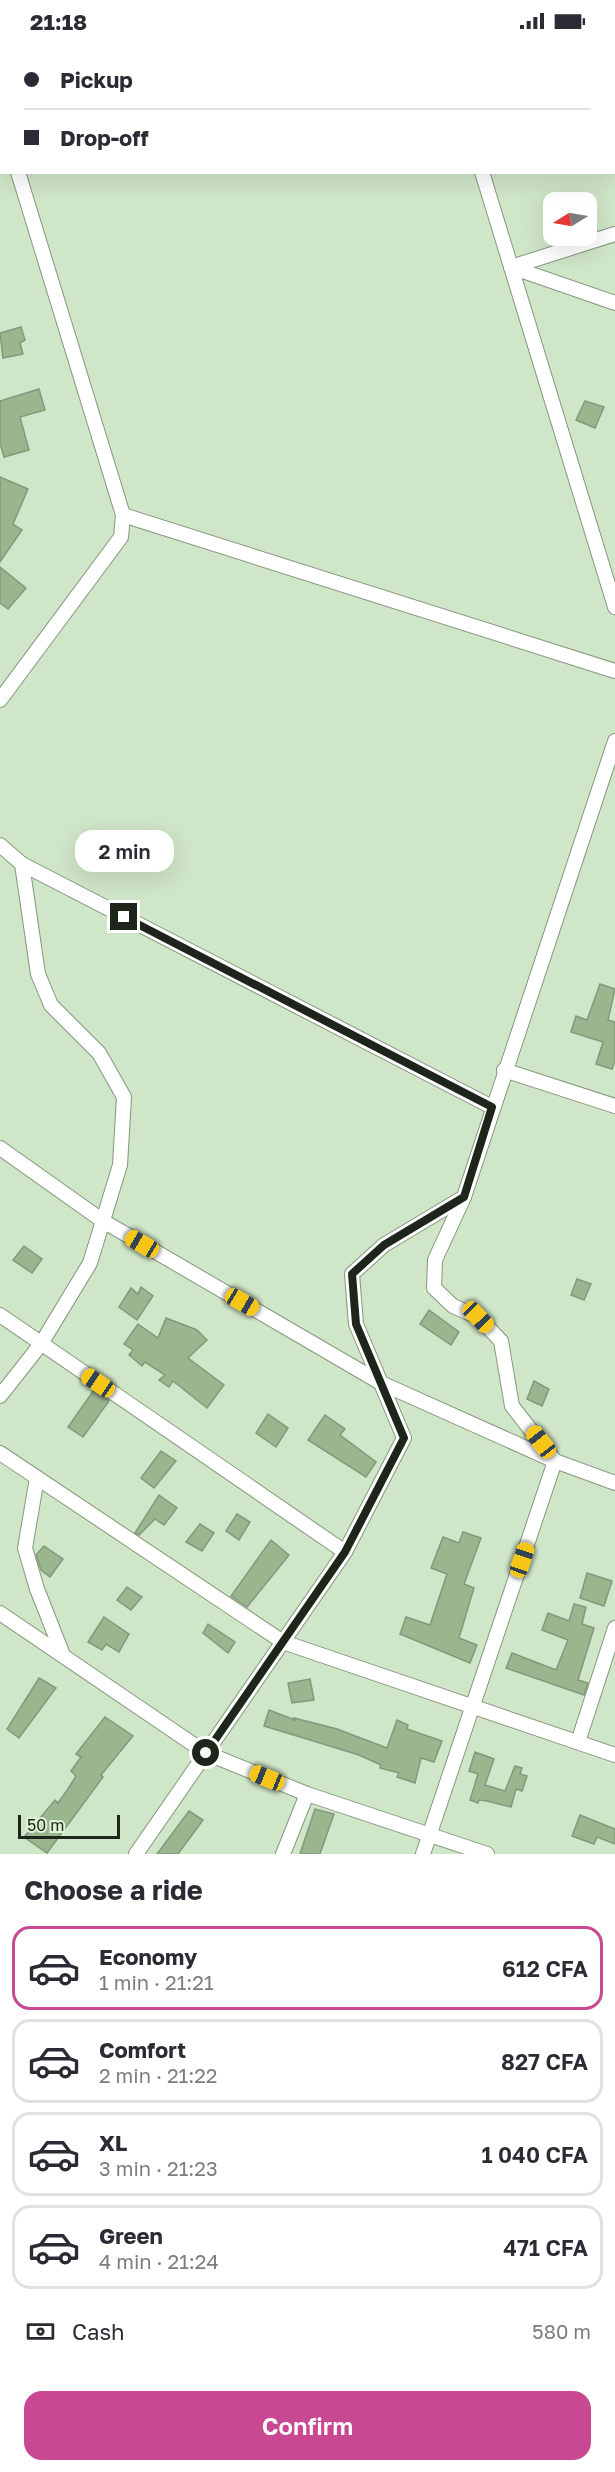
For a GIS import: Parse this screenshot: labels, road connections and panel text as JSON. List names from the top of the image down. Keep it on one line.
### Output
{"scale_bar":"50 m","north":"left","page":{"status":"21:18","banner":["Pickup","Drop-off"],"bubble":"2 min","scale":"50 m","heading":"Choose a ride","list":[{"name":"Economy","note":"1 min · 21:21","value":"612 CFA"},{"name":"Comfort","note":"2 min · 21:22","value":"827 CFA"},{"name":"XL","note":"3 min · 21:23","value":"1 040 CFA"},{"name":"Green","note":"4 min · 21:24","value":"471 CFA"}],"pay":["Cash","580 m"],"buttons":"Confirm"}}
